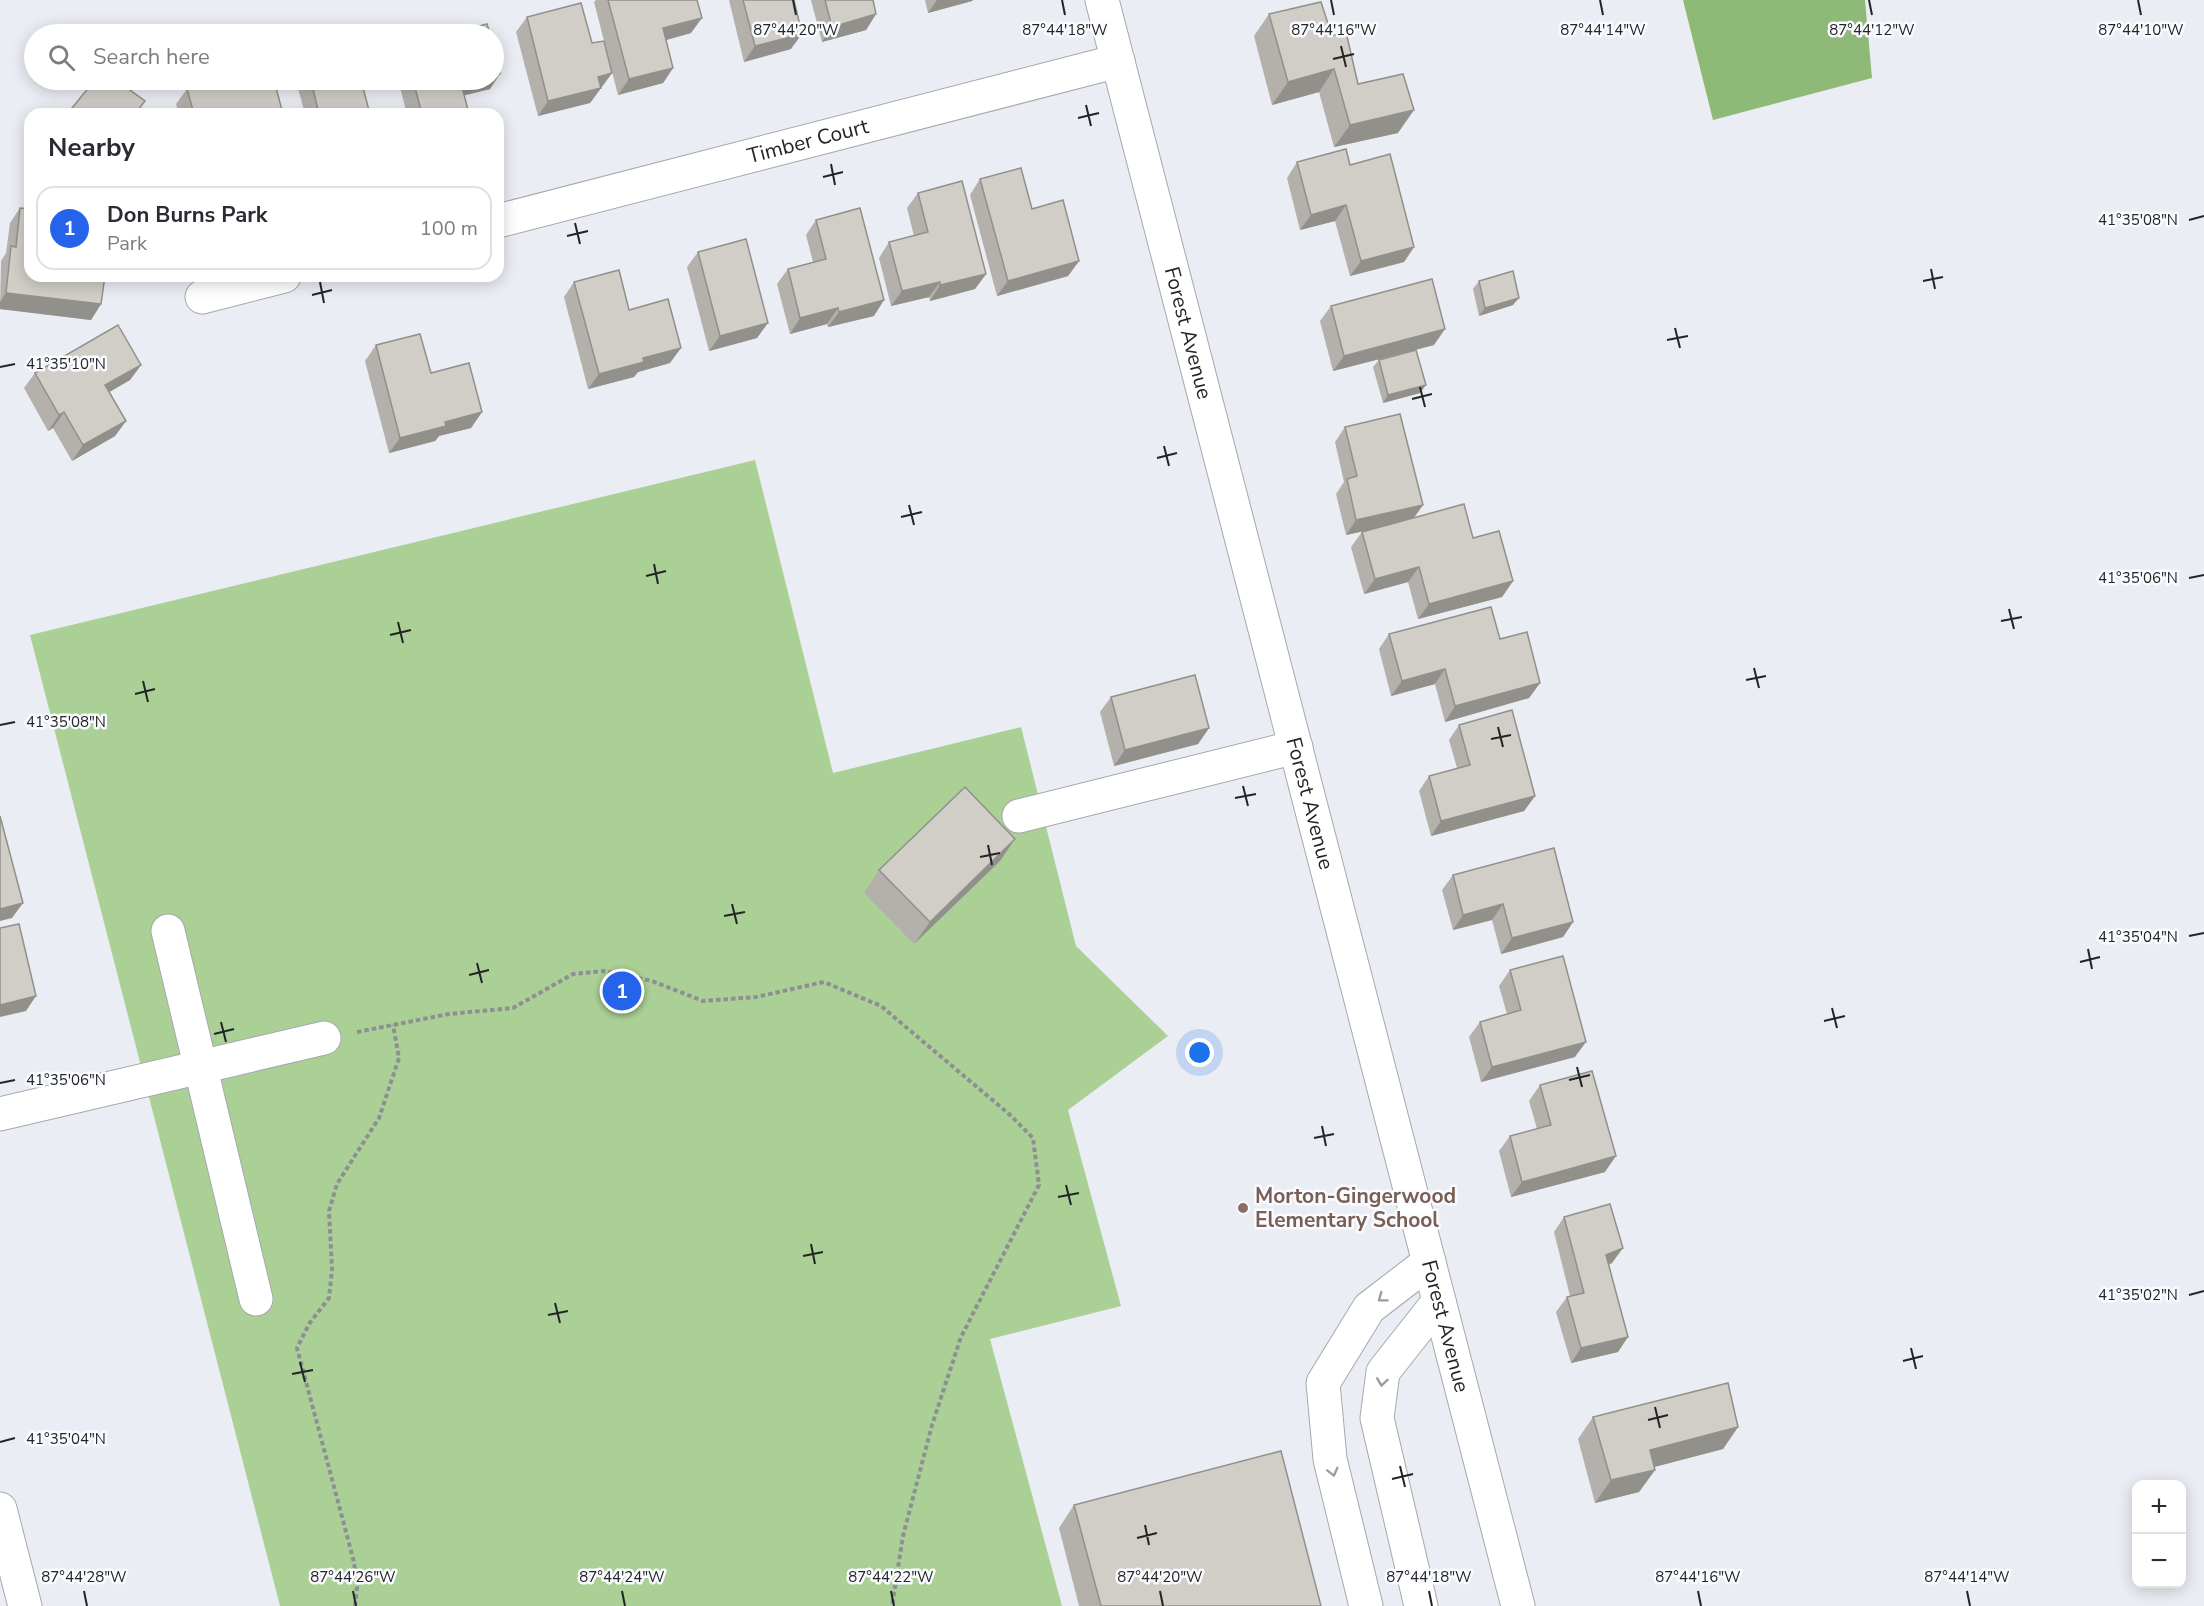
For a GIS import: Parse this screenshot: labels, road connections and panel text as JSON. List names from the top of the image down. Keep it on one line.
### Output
{"streets":{"street":["Timber Court","Forest Avenue"]},"crossings":[["Timber Court","Forest Avenue"]],"places":["Morton-Gingerwood Elementary School"],"page":{"search":"Search here","heading":"Nearby","list":[{"mark":"1","name":"Don Burns Park","note":"Park","value":"100 m"}],"pins":"1","map_buttons":["+","−"]},"coordinates":["87°44'20\"W","87°44'18\"W","87°44'16\"W","87°44'14\"W","87°44'12\"W","87°44'10\"W","41°35'08\"N","41°35'10\"N","41°35'06\"N","41°35'04\"N","41°35'02\"N","87°44'28\"W","87°44'26\"W","87°44'24\"W","87°44'22\"W"]}
